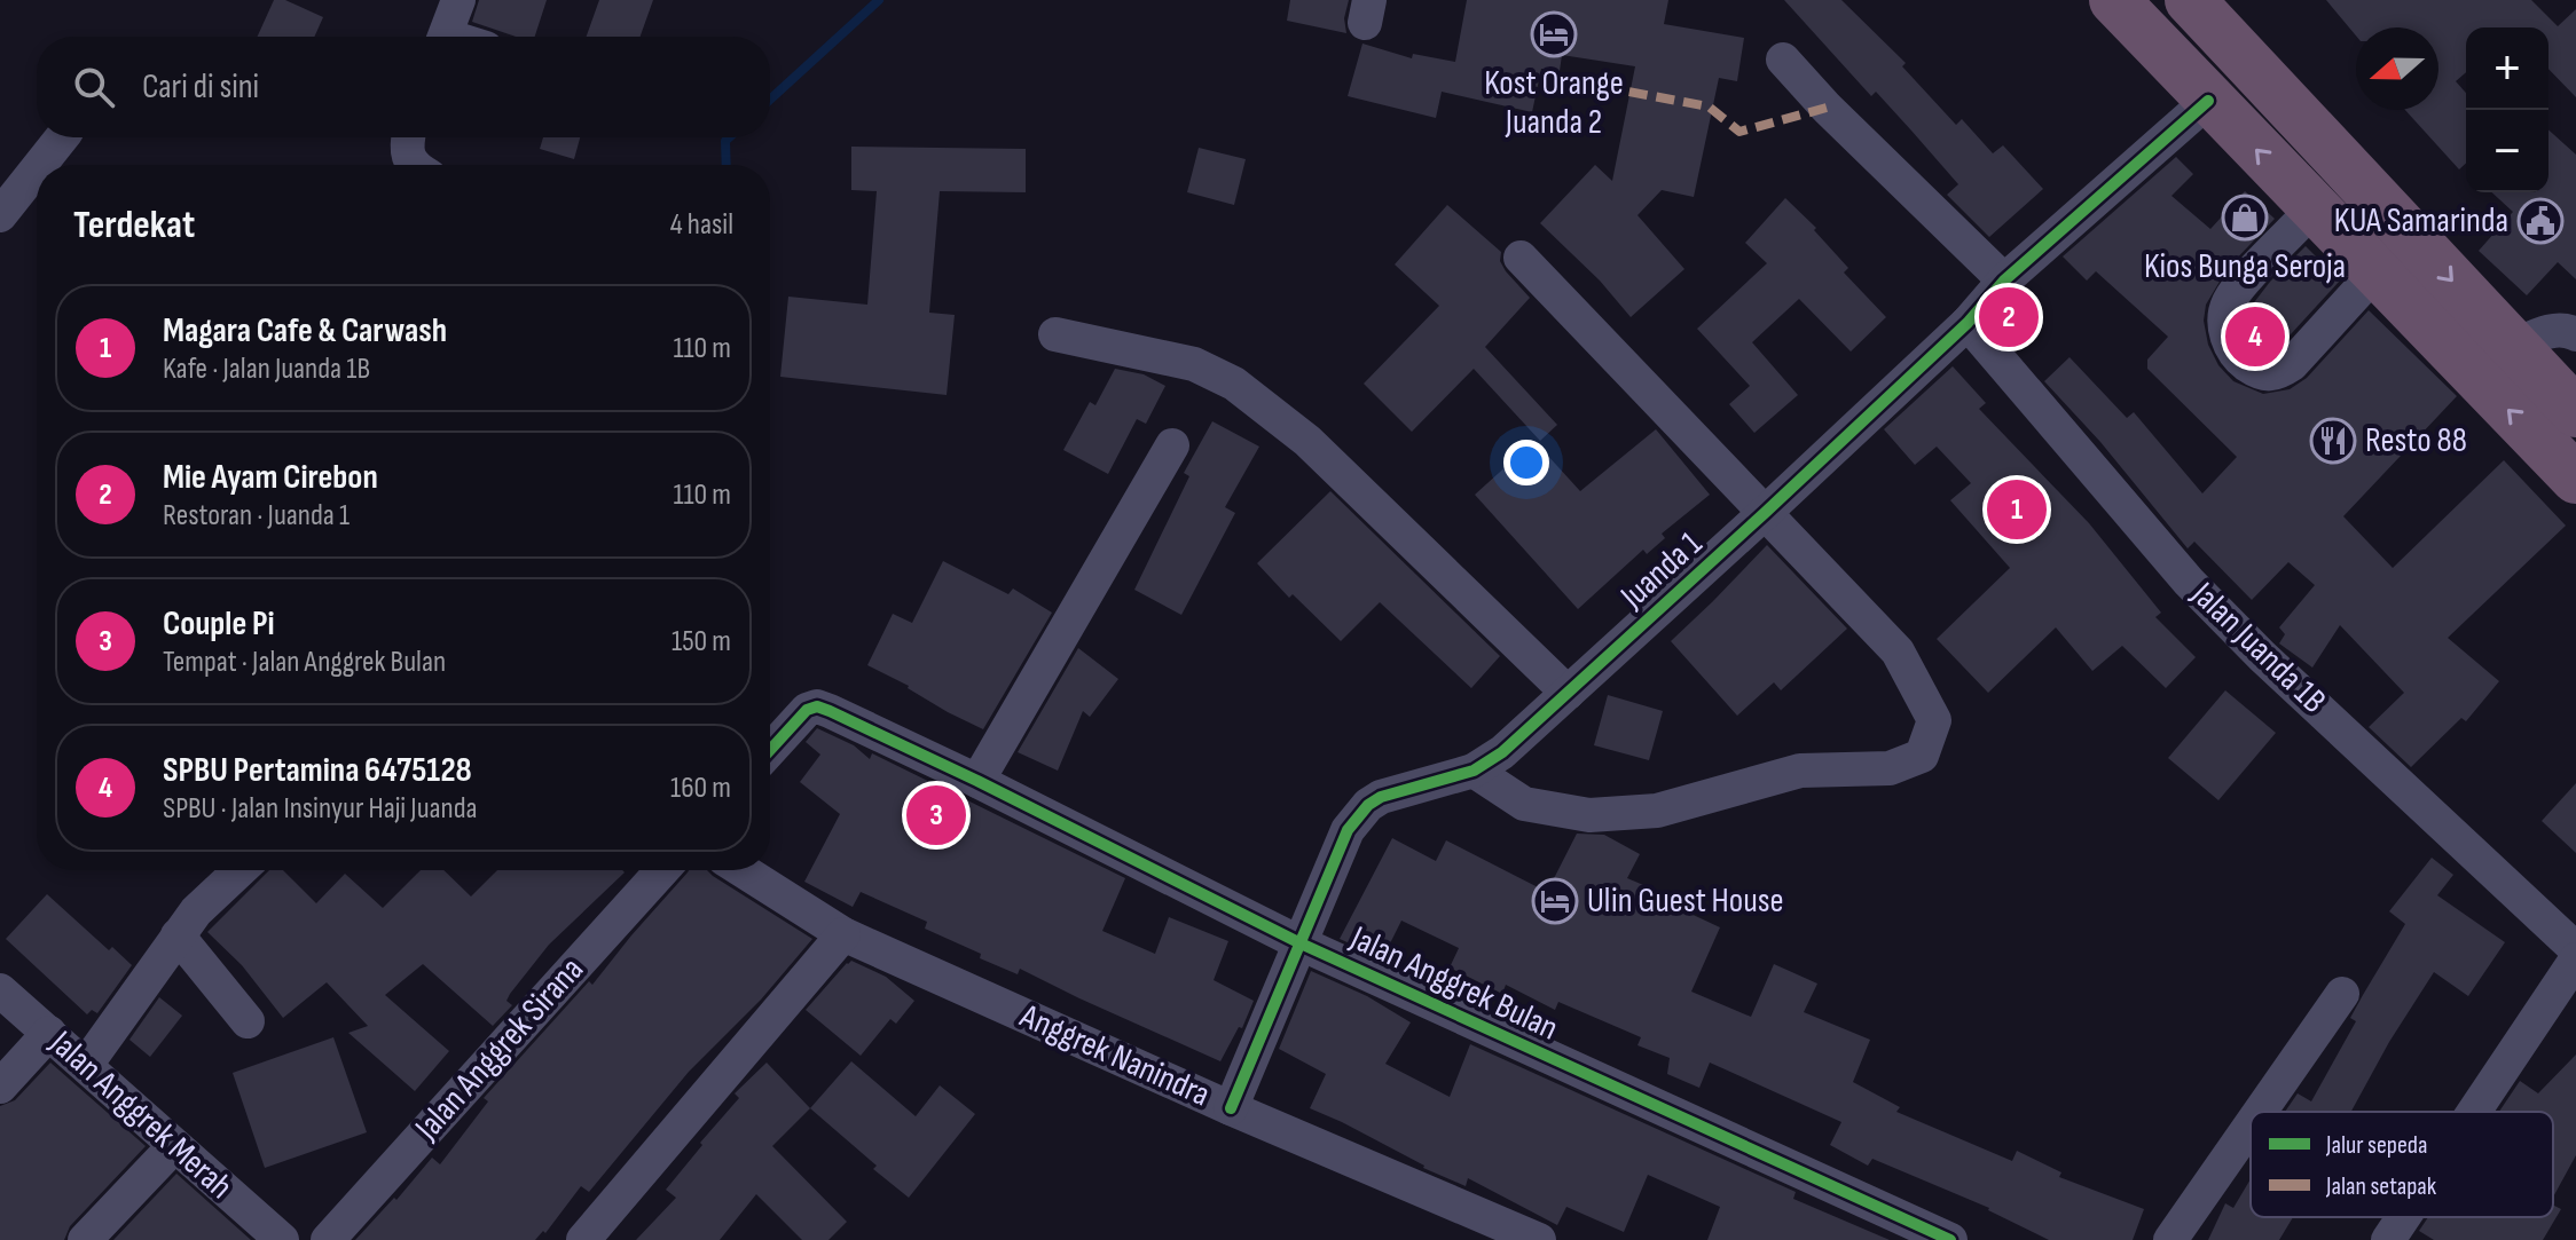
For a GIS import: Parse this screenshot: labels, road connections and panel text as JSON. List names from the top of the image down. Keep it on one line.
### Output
{"streets":{"street":["Juanda 1","Jalan Juanda 1B","Jalan Anggrek Bulan","Jalan Anggrek Sirana","Anggrek Nanindra","Jalan Anggrek Merah"]},"crossings":[["Juanda 1","Jalan Juanda 1B"],["Juanda 1","Jalan Anggrek Bulan"],["Juanda 1","Anggrek Nanindra"]],"places":{"hotel":["Kost Orange Juanda 2","Ulin Guest House"],"shop":["Kios Bunga Seroja"],"public building":["KUA Samarinda"],"restaurant":["Resto 88"]},"legend":["Jalur sepeda","Jalan setapak"],"north":"left","page":{"map_buttons":["+","−"],"search":"Cari di sini","heading":["Terdekat","4 hasil"],"pins":["2","4","1","3"],"list":[{"mark":"1","name":"Magara Cafe & Carwash","note":"Kafe · Jalan Juanda 1B","value":"110 m"},{"mark":"2","name":"Mie Ayam Cirebon","note":"Restoran · Juanda 1","value":"110 m"},{"mark":"3","name":"Couple Pi","note":"Tempat · Jalan Anggrek Bulan","value":"150 m"},{"mark":"4","name":"SPBU Pertamina 6475128","note":"SPBU · Jalan Insinyur Haji Juanda","value":"160 m"}]}}
